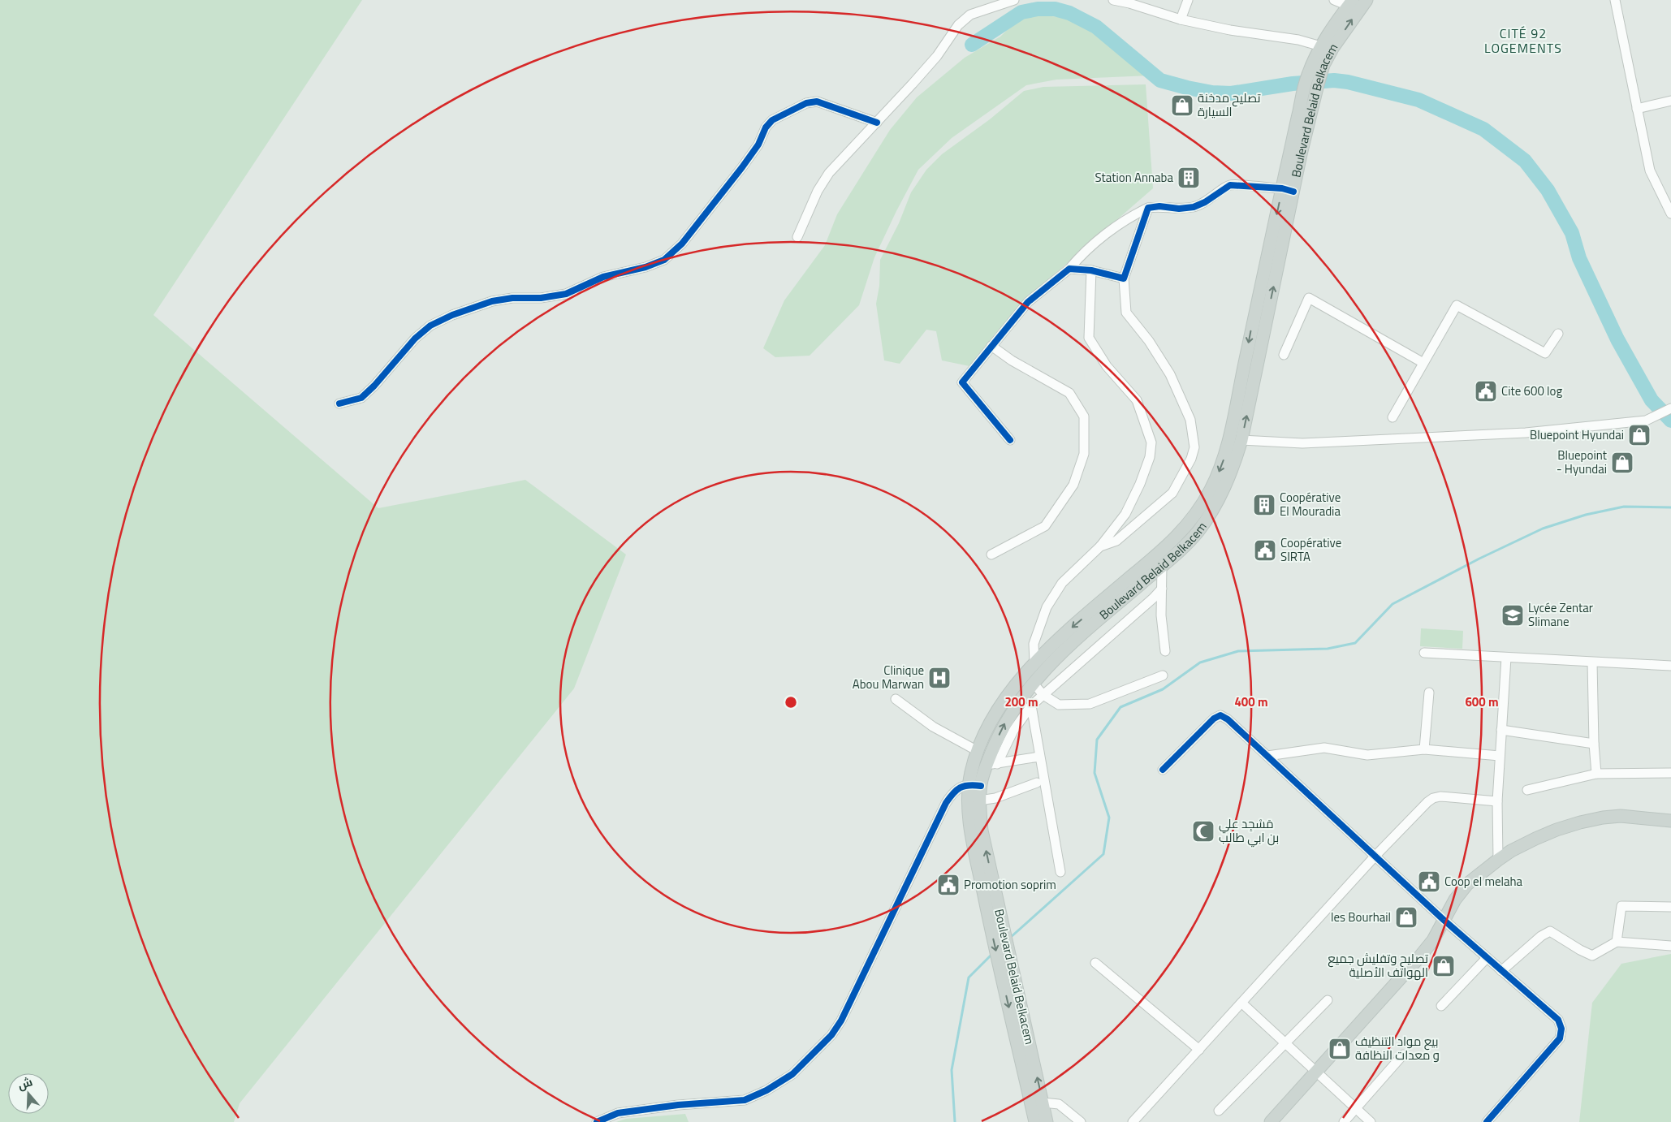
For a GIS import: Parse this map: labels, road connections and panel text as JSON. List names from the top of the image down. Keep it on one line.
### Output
{"streets":{"main road":["Boulevard Belaid Belkacem"]},"districts":["CITÉ 92 LOGEMENTS"],"places":{"shop":["تصليح مدخنة السيارة","Bluepoint Hyundai","Bluepoint - Hyundai","les Bourhail","تصليح وتفليش جميع الهواتف الأصلية","بيع مواد التنظيف و معدات النظافة"],"building":["Station Annaba","Coopérative El Mouradia"],"public building":["Cite 600 log","Coopérative SIRTA","Coop el melaha","Promotion soprim"],"school or university":["Lycée Zentar Slimane"],"hospital":["Clinique Abou Marwan"],"mosque":["مَسْجِد علي بن ابي طالب"]},"north":"top","rings":["200 m","400 m","600 m"]}
